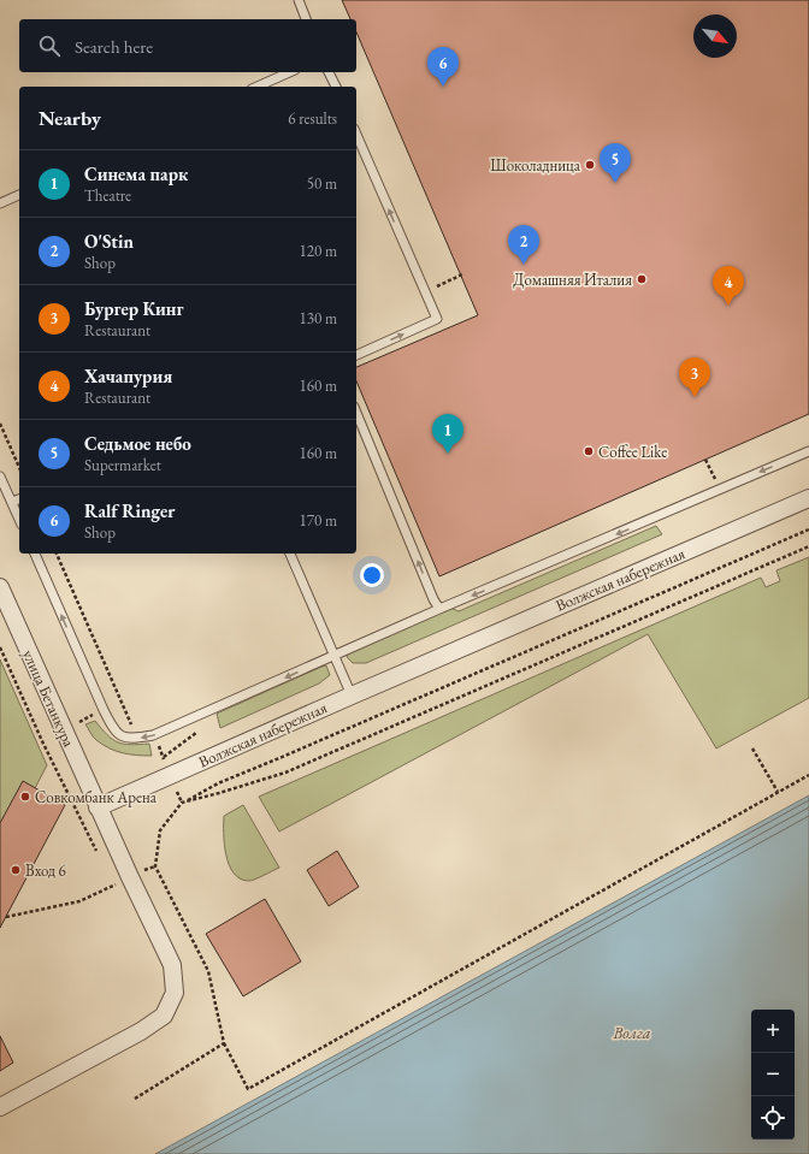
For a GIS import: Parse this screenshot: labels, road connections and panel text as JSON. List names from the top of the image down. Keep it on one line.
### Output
{"streets":{"street":["Волжская набережная","улица Бетанкура"]},"crossings":[["Волжская набережная","улица Бетанкура"]],"water":["Волга"],"places":["Шоколадница","Домашняя Италия","Coffee Like","Совкомбанк Арена","Вход 6"],"north":"bottom right","page":{"search":"Search here","pins":["6","5","2","4","3","1"],"heading":["Nearby","6 results"],"list":[{"mark":"1","name":"Синема парк","note":"Theatre","value":"50 m"},{"mark":"2","name":"O'Stin","note":"Shop","value":"120 m"},{"mark":"3","name":"Бургер Кинг","note":"Restaurant","value":"130 m"},{"mark":"4","name":"Хачапурия","note":"Restaurant","value":"160 m"},{"mark":"5","name":"Седьмое небо","note":"Supermarket","value":"160 m"},{"mark":"6","name":"Ralf Ringer","note":"Shop","value":"170 m"}],"map_buttons":["+","−"]}}
